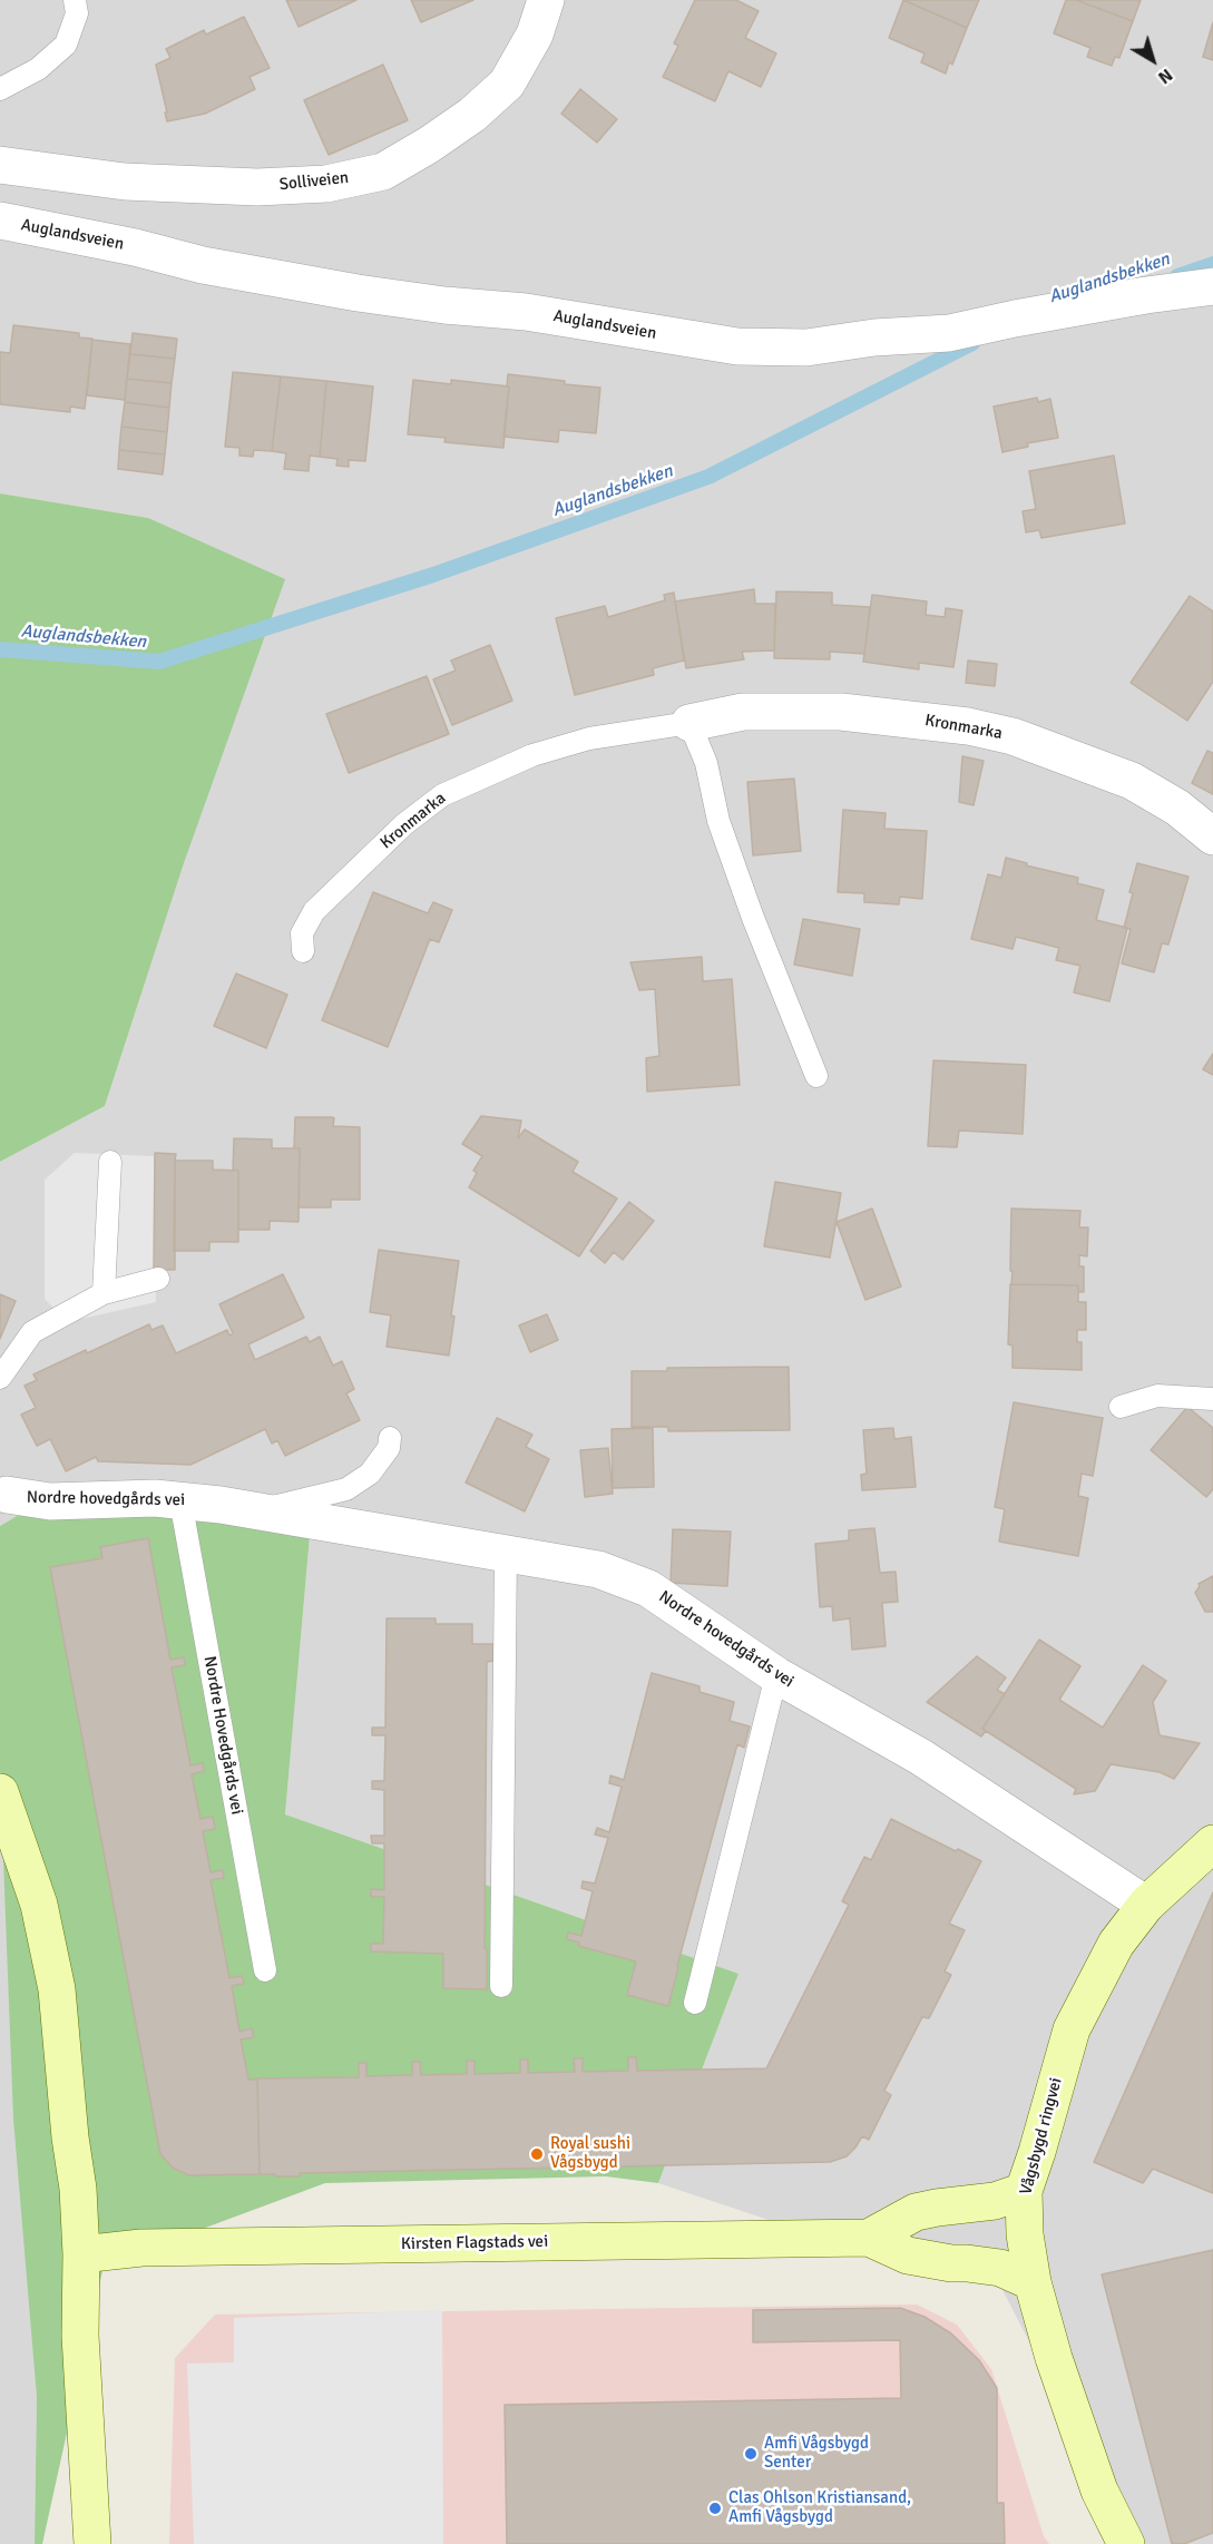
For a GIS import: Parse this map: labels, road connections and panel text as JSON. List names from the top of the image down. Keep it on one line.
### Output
{"streets":{"street":["Solliveien","Auglandsveien","Kronmarka","Nordre hovedgårds vei","Vågsbygd ringvei","Kirsten Flagstads vei"],"lane":["Nordre Hovedgårds vei"]},"crossings":[["Nordre hovedgårds vei","Nordre Hovedgårds vei"],["Nordre hovedgårds vei","Vågsbygd ringvei"],["Vågsbygd ringvei","Kirsten Flagstads vei"]],"water":["Auglandsbekken"],"places":["Royal sushi Vågsbygd","Amfi Vågsbygd Senter","Clas Ohlson Kristiansand, Amfi Vågsbygd"],"north":"bottom right"}
